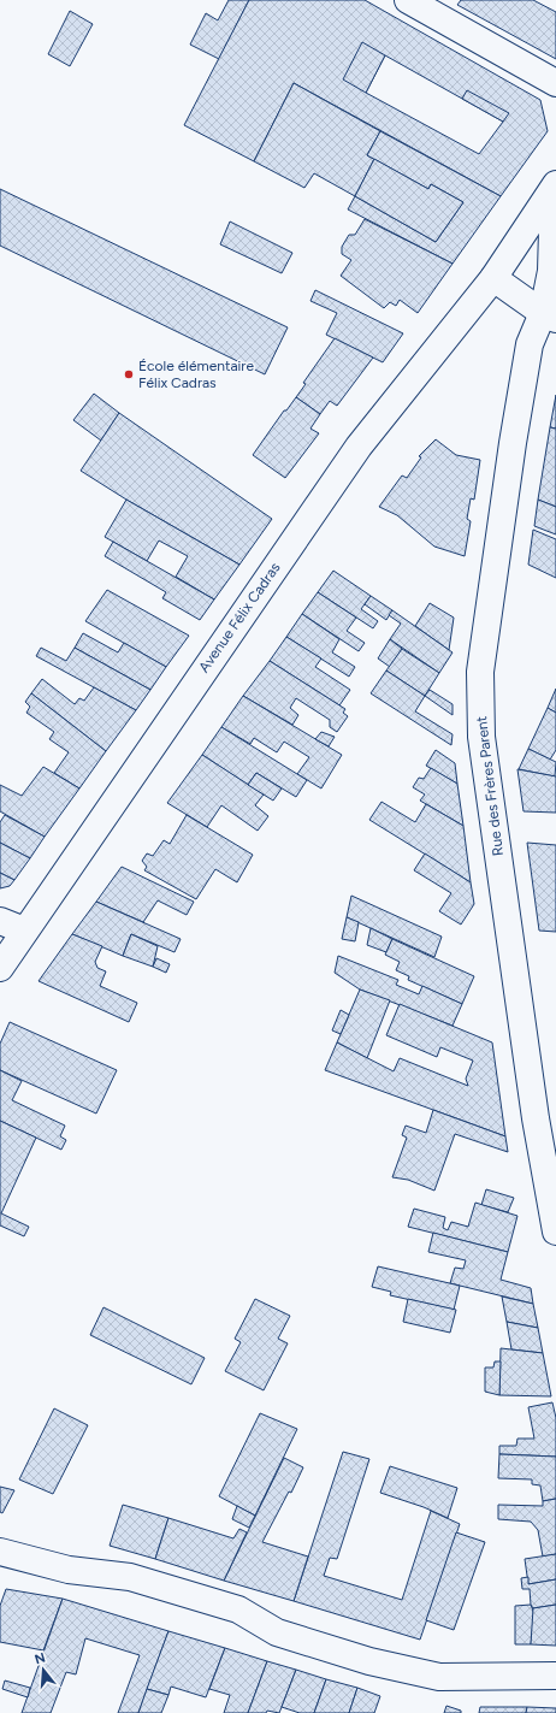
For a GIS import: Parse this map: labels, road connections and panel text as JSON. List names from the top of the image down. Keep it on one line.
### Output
{"streets":{"street":["Avenue Félix Cadras","Rue des Frères Parent"]},"crossings":[["Avenue Félix Cadras","Rue des Frères Parent"]],"places":["École élémentaire Félix Cadras"],"north":"top"}
